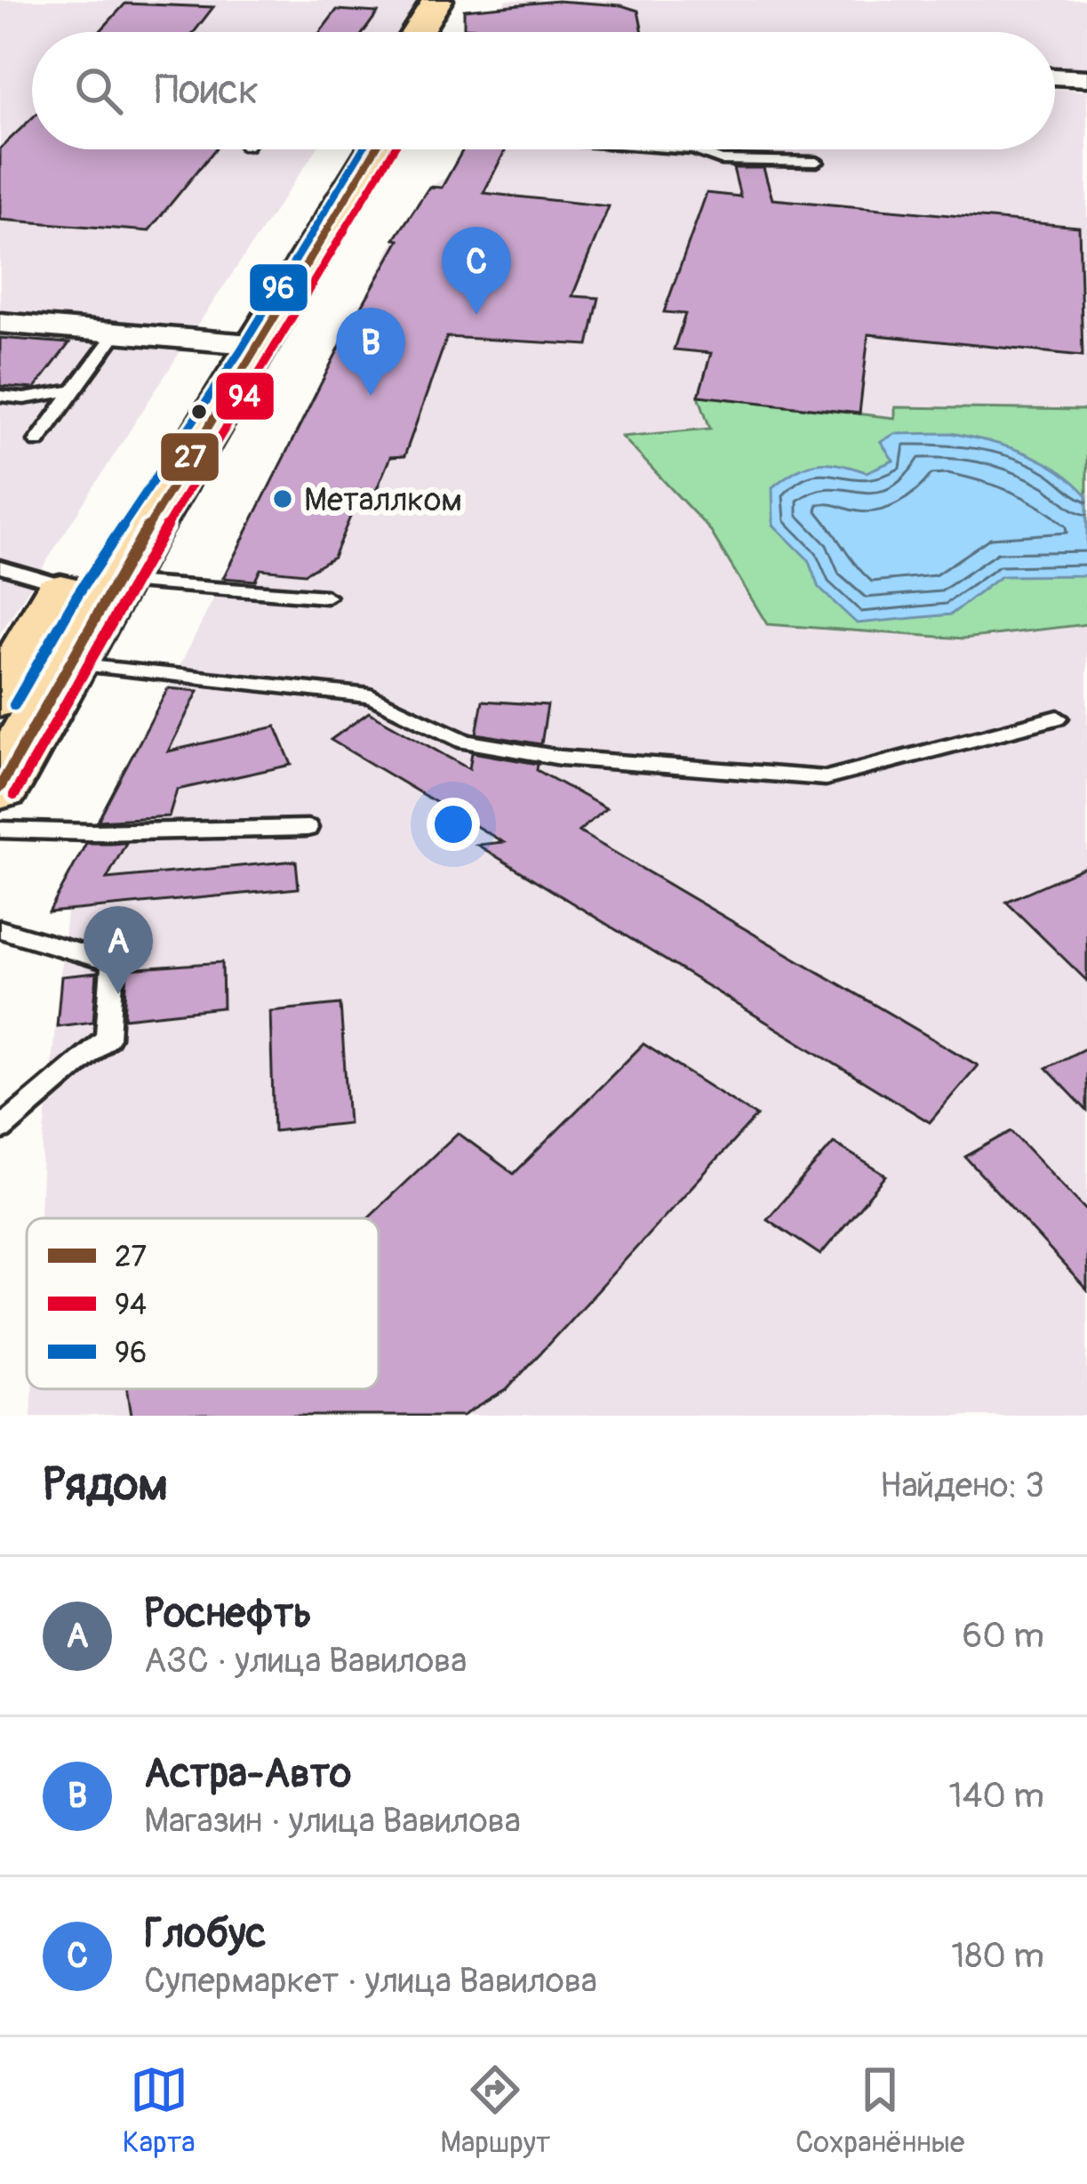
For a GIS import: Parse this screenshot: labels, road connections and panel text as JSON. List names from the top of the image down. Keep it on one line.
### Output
{"places":["Металлком"],"lines":["transit line 27","transit line 94","transit line 96"],"legend":["27","94","96"],"page":{"search":"Поиск","pins":["C","B","A"],"heading":["Рядом","Найдено: 3"],"list":[{"mark":"A","name":"Роснефть","note":"АЗС · улица Вавилова","value":"60 m"},{"mark":"B","name":"Астра-Авто","note":"Магазин · улица Вавилова","value":"140 m"},{"mark":"C","name":"Глобус","note":"Супермаркет · улица Вавилова","value":"180 m"}],"nav":["Карта","Маршрут","Сохранённые"]}}
